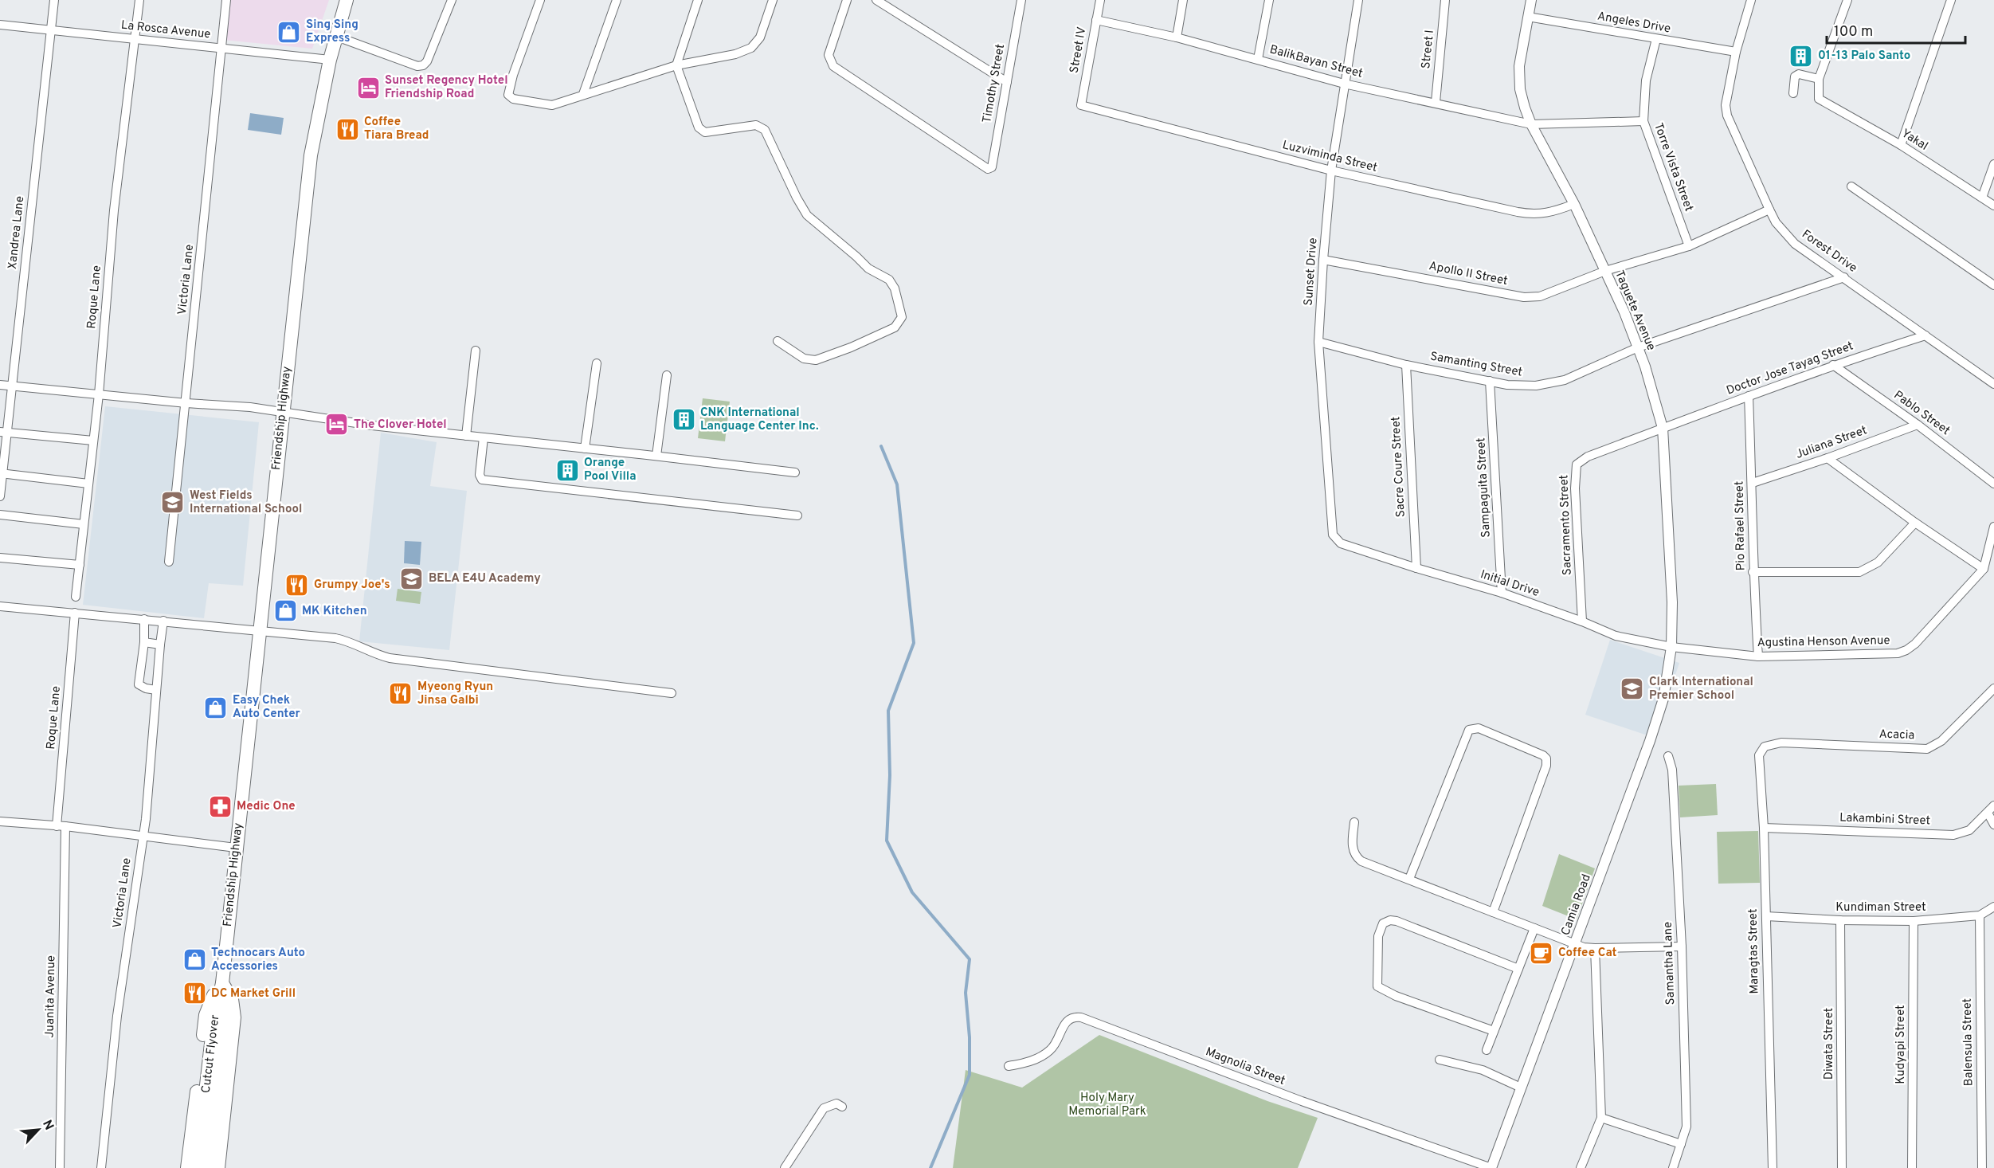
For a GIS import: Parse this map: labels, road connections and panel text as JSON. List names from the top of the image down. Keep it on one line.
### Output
{"streets":{"main road":["Friendship Highway","Cutcut Flyover"],"street":["Angeles Drive","La Rosca Avenue","Street I","Street IV","BalikBayan Street","Timothy Street","Yakal","Luzviminda Street","Torre Vista Street","Xandrea Lane","Forest Drive","Sunset Drive","Apollo II Street","Victoria Lane","Roque Lane","Taguete Avenue","Samanting Street","Doctor Jose Tayag Street","Pablo Street","Juliana Street","Sacre Coure Street","Sampaguita Street","Sacramento Street","Pio Rafael Street","Initial Drive","Agustina Henson Avenue","Acacia","Lakambini Street","Camia Road","Kundiman Street","Maragtas Street","Samantha Lane","Juanita Avenue","Balensula Street","Diwata Street","Kudyapi Street","Magnolia Street"]},"crossings":[["Angeles Drive","Torre Vista Street"],["Angeles Drive","Forest Drive"],["Angeles Drive","Taguete Avenue"],["La Rosca Avenue","Xandrea Lane"],["La Rosca Avenue","Victoria Lane"],["La Rosca Avenue","Roque Lane"],["La Rosca Avenue","Friendship Highway"],["Street I","BalikBayan Street"],["Street IV","BalikBayan Street"],["Street IV","Luzviminda Street"],["BalikBayan Street","Torre Vista Street"],["BalikBayan Street","Sunset Drive"],["BalikBayan Street","Taguete Avenue"],["Luzviminda Street","Sunset Drive"],["Luzviminda Street","Taguete Avenue"],["Torre Vista Street","Apollo II Street"],["Forest Drive","Apollo II Street"],["Forest Drive","Samanting Street"],["Forest Drive","Doctor Jose Tayag Street"],["Sunset Drive","Apollo II Street"],["Sunset Drive","Samanting Street"],["Sunset Drive","Initial Drive"],["Apollo II Street","Taguete Avenue"],["Roque Lane","Juanita Avenue"],["Taguete Avenue","Samanting Street"],["Taguete Avenue","Doctor Jose Tayag Street"],["Taguete Avenue","Sacramento Street"],["Taguete Avenue","Initial Drive"],["Taguete Avenue","Agustina Henson Avenue"],["Taguete Avenue","Camia Road"],["Samanting Street","Sacre Coure Street"],["Samanting Street","Sampaguita Street"],["Doctor Jose Tayag Street","Pablo Street"],["Doctor Jose Tayag Street","Sacramento Street"],["Doctor Jose Tayag Street","Pio Rafael Street"],["Pablo Street","Juliana Street"],["Friendship Highway","Cutcut Flyover"],["Juliana Street","Pio Rafael Street"],["Sacre Coure Street","Initial Drive"],["Sampaguita Street","Initial Drive"],["Sacramento Street","Initial Drive"],["Pio Rafael Street","Agustina Henson Avenue"],["Initial Drive","Agustina Henson Avenue"],["Initial Drive","Camia Road"],["Agustina Henson Avenue","Camia Road"],["Acacia","Maragtas Street"],["Lakambini Street","Maragtas Street"],["Camia Road","Magnolia Street"],["Kundiman Street","Maragtas Street"],["Kundiman Street","Balensula Street"],["Kundiman Street","Diwata Street"],["Kundiman Street","Kudyapi Street"]],"parks":["Holy Mary Memorial Park"],"places":{"shop":["Sing Sing Express","MK Kitchen","Easy Chek Auto Center","Technocars Auto Accessories"],"building":["01-13 Palo Santo","CNK International Language Center Inc.","Orange Pool Villa"],"hotel":["Sunset Regency Hotel Friendship Road","The Clover Hotel"],"restaurant":["Coffee Tiara Bread","Grumpy Joe's","Myeong Ryun Jinsa Galbi","DC Market Grill"],"school or university":["West Fields International School","BELA E4U Academy","Clark International Premier School"],"pharmacy":["Medic One"],"cafe":["Coffee Cat"]},"scale_bar":"100 m","north":"top right"}
